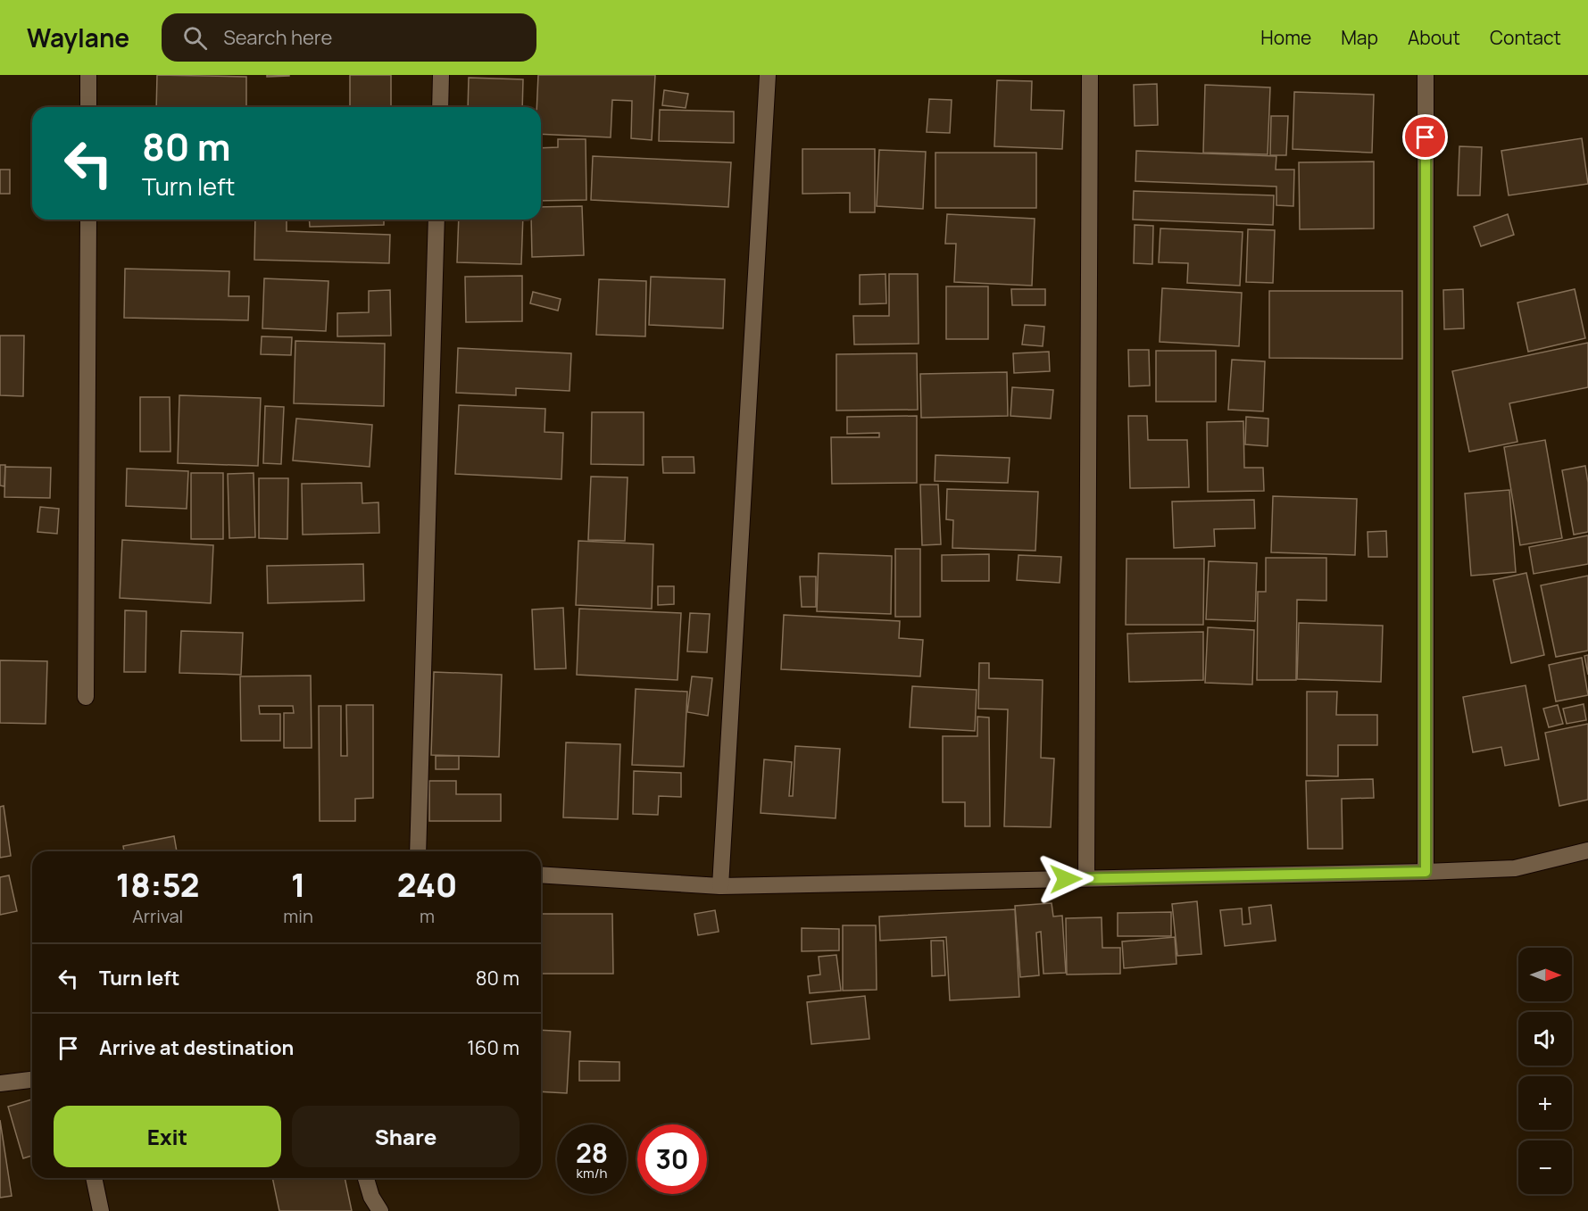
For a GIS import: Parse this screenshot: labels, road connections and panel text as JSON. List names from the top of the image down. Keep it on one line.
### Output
{"north":"right","page":{"header":"Waylane","search":"Search here","nav":["Home","Map","About","Contact"],"turn":["80 m","Turn left"],"eta":["18:52","Arrival","1","min","240","m"],"list":[{"name":"Turn left","value":"80 m"},{"name":"Arrive at destination","value":"160 m"}],"map_buttons":["+","−"],"buttons":["Exit","Share"],"speed":"28 km/h","limit":"30"}}
